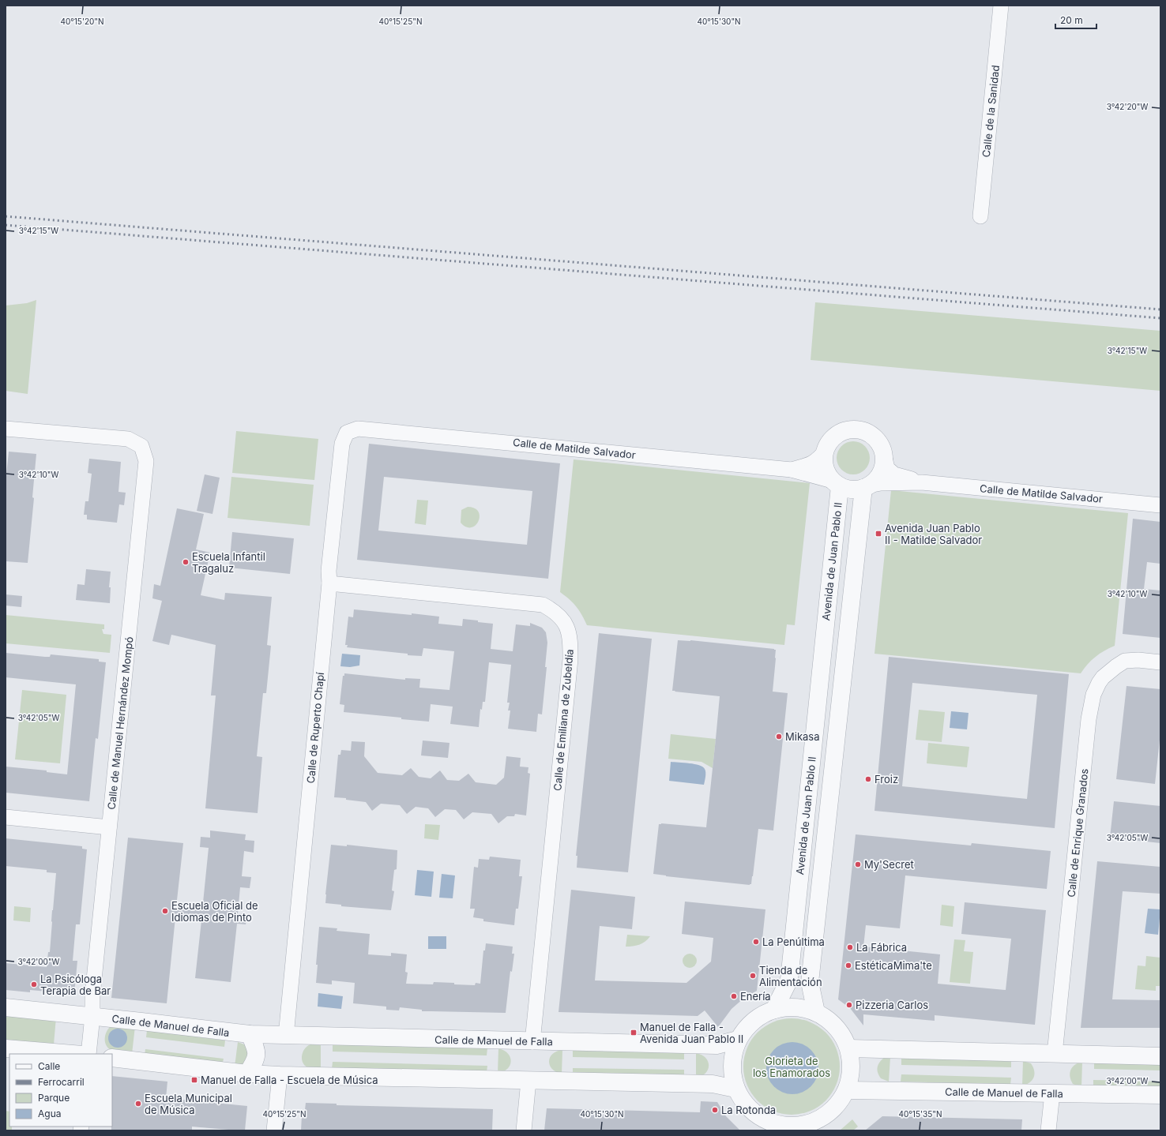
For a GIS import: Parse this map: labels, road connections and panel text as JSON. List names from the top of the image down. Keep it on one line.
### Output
{"streets":{"street":["Calle de la Sanidad","Calle de Matilde Salvador","Avenida de Juan Pablo II","Calle de Emiliana de Zubeldía","Calle de Manuel Hernández Mompó","Calle de Ruperto Chapí","Calle de Enrique Granados","Calle de Manuel de Falla"]},"crossings":[["Calle de Matilde Salvador","Avenida de Juan Pablo II"],["Calle de Matilde Salvador","Calle de Ruperto Chapí"],["Calle de Emiliana de Zubeldía","Calle de Ruperto Chapí"],["Calle de Emiliana de Zubeldía","Calle de Manuel de Falla"],["Calle de Manuel Hernández Mompó","Calle de Manuel de Falla"],["Calle de Ruperto Chapí","Calle de Manuel de Falla"]],"parks":["Glorieta de los Enamorados"],"places":{"transit":["Avenida Juan Pablo II - Matilde Salvador","Manuel de Falla - Avenida Juan Pablo II","Manuel de Falla - Escuela de Música"],"other":["Escuela Infantil Tragaluz","Mikasa","Froiz","My'Secret","Escuela Oficial de Idiomas de Pinto","La Penúltima","La Fábrica","EstéticaMima'te","Tienda de Alimentación","La Psicóloga Terapia de Bar","Enería","Pizzeria Carlos","Escuela Municipal de Música","La Rotonda"]},"legend":["Calle","Ferrocarril","Parque","Agua"],"scale_bar":"20 m","coordinates":["40°15'20\"N","40°15'25\"N","40°15'30\"N","3°42'20\"W","3°42'15\"W","3°42'10\"W","3°42'05\"W","3°42'00\"W","40°15'35\"N"]}
